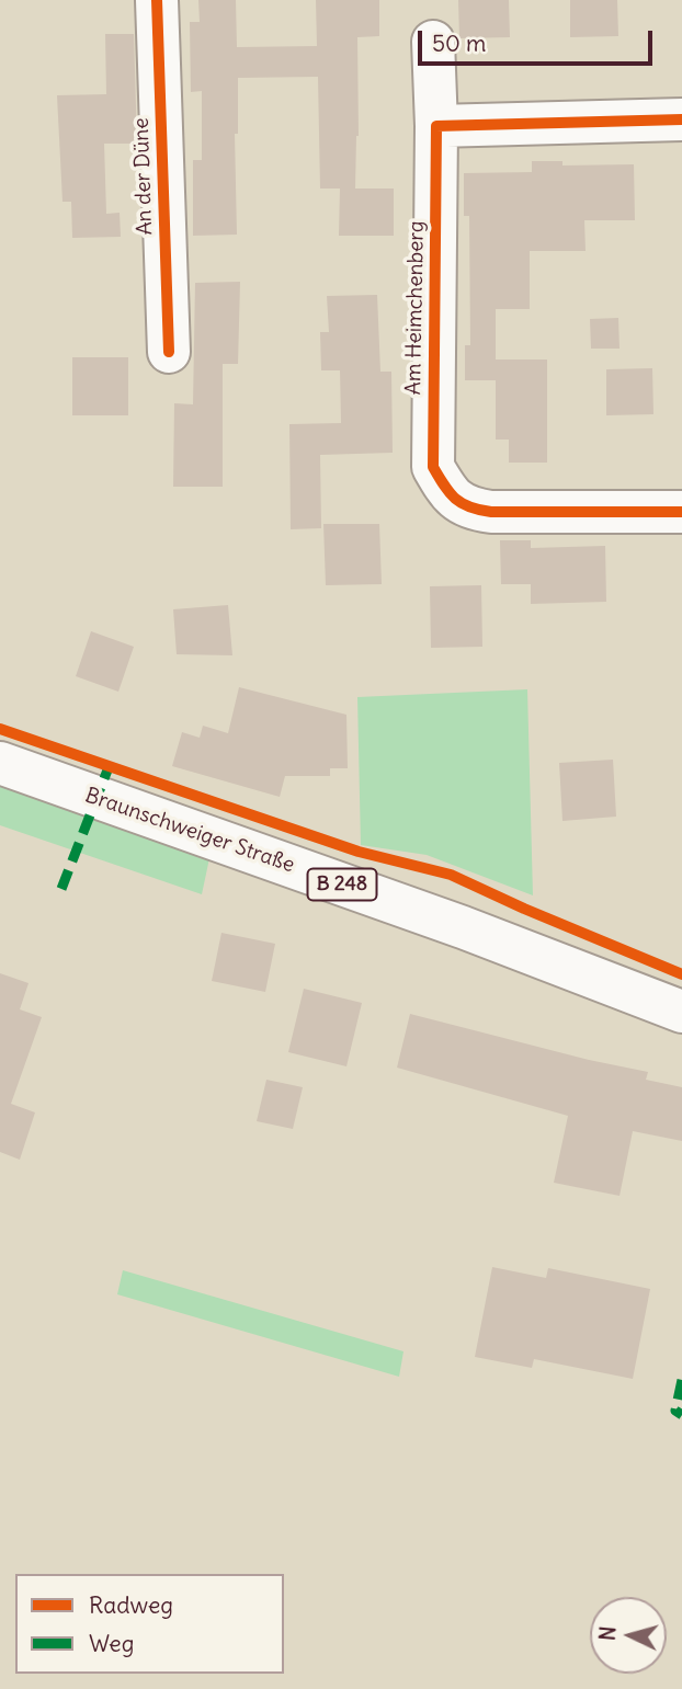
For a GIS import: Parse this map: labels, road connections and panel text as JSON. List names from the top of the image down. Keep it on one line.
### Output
{"streets":{"street":["An der Düne","Am Heimchenberg","Braunschweiger Straße","B 248"]},"legend":["Radweg","Weg"],"scale_bar":"50 m","north":"left"}
